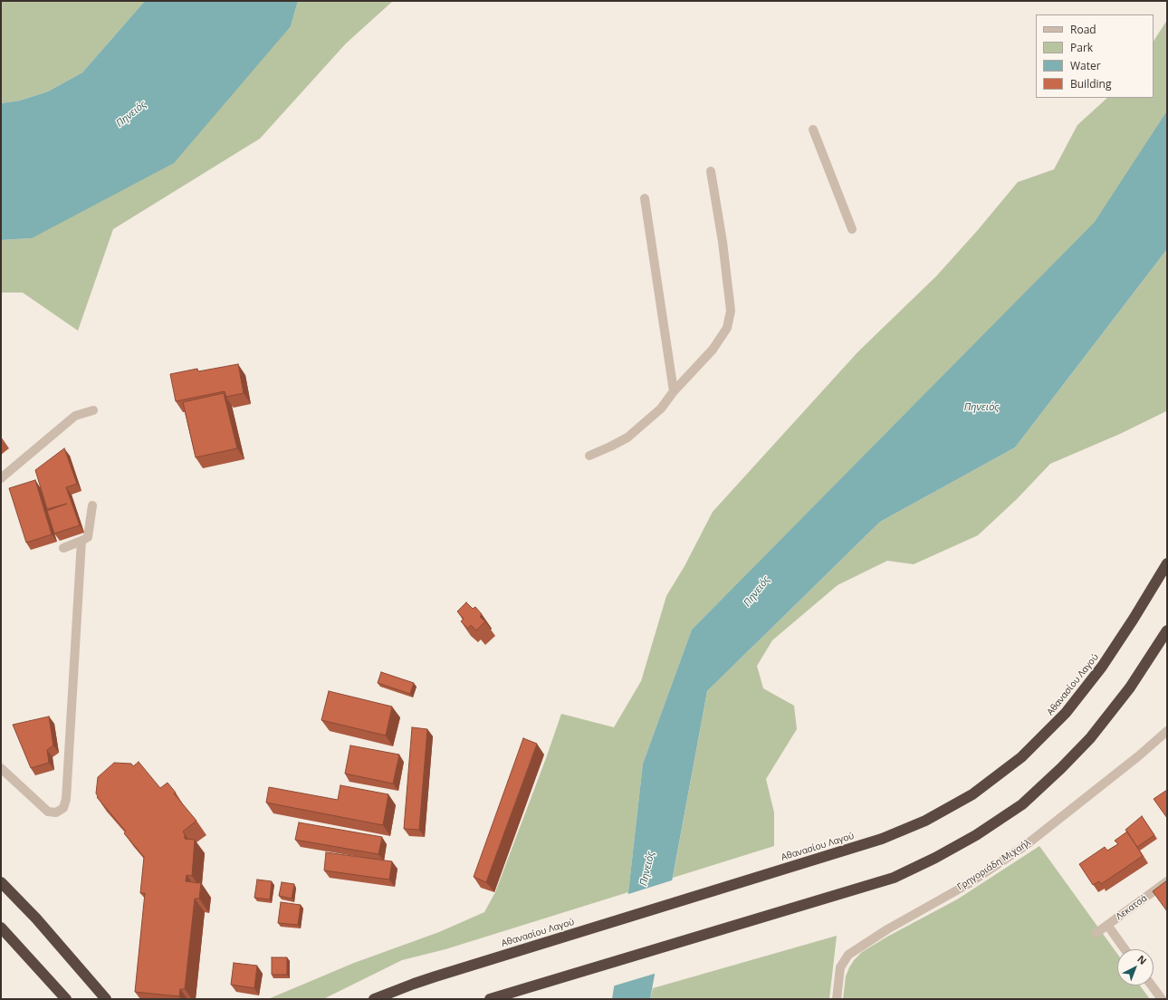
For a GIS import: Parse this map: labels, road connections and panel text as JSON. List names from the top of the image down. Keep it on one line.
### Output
{"streets":{"highway":["Αθανασίου Λαγού"],"street":["Γρηγοριάδη Μιχαήλ","Λεκατσά"]},"water":["Πηνειός"],"legend":["Road","Park","Water","Building"],"north":"top right"}
